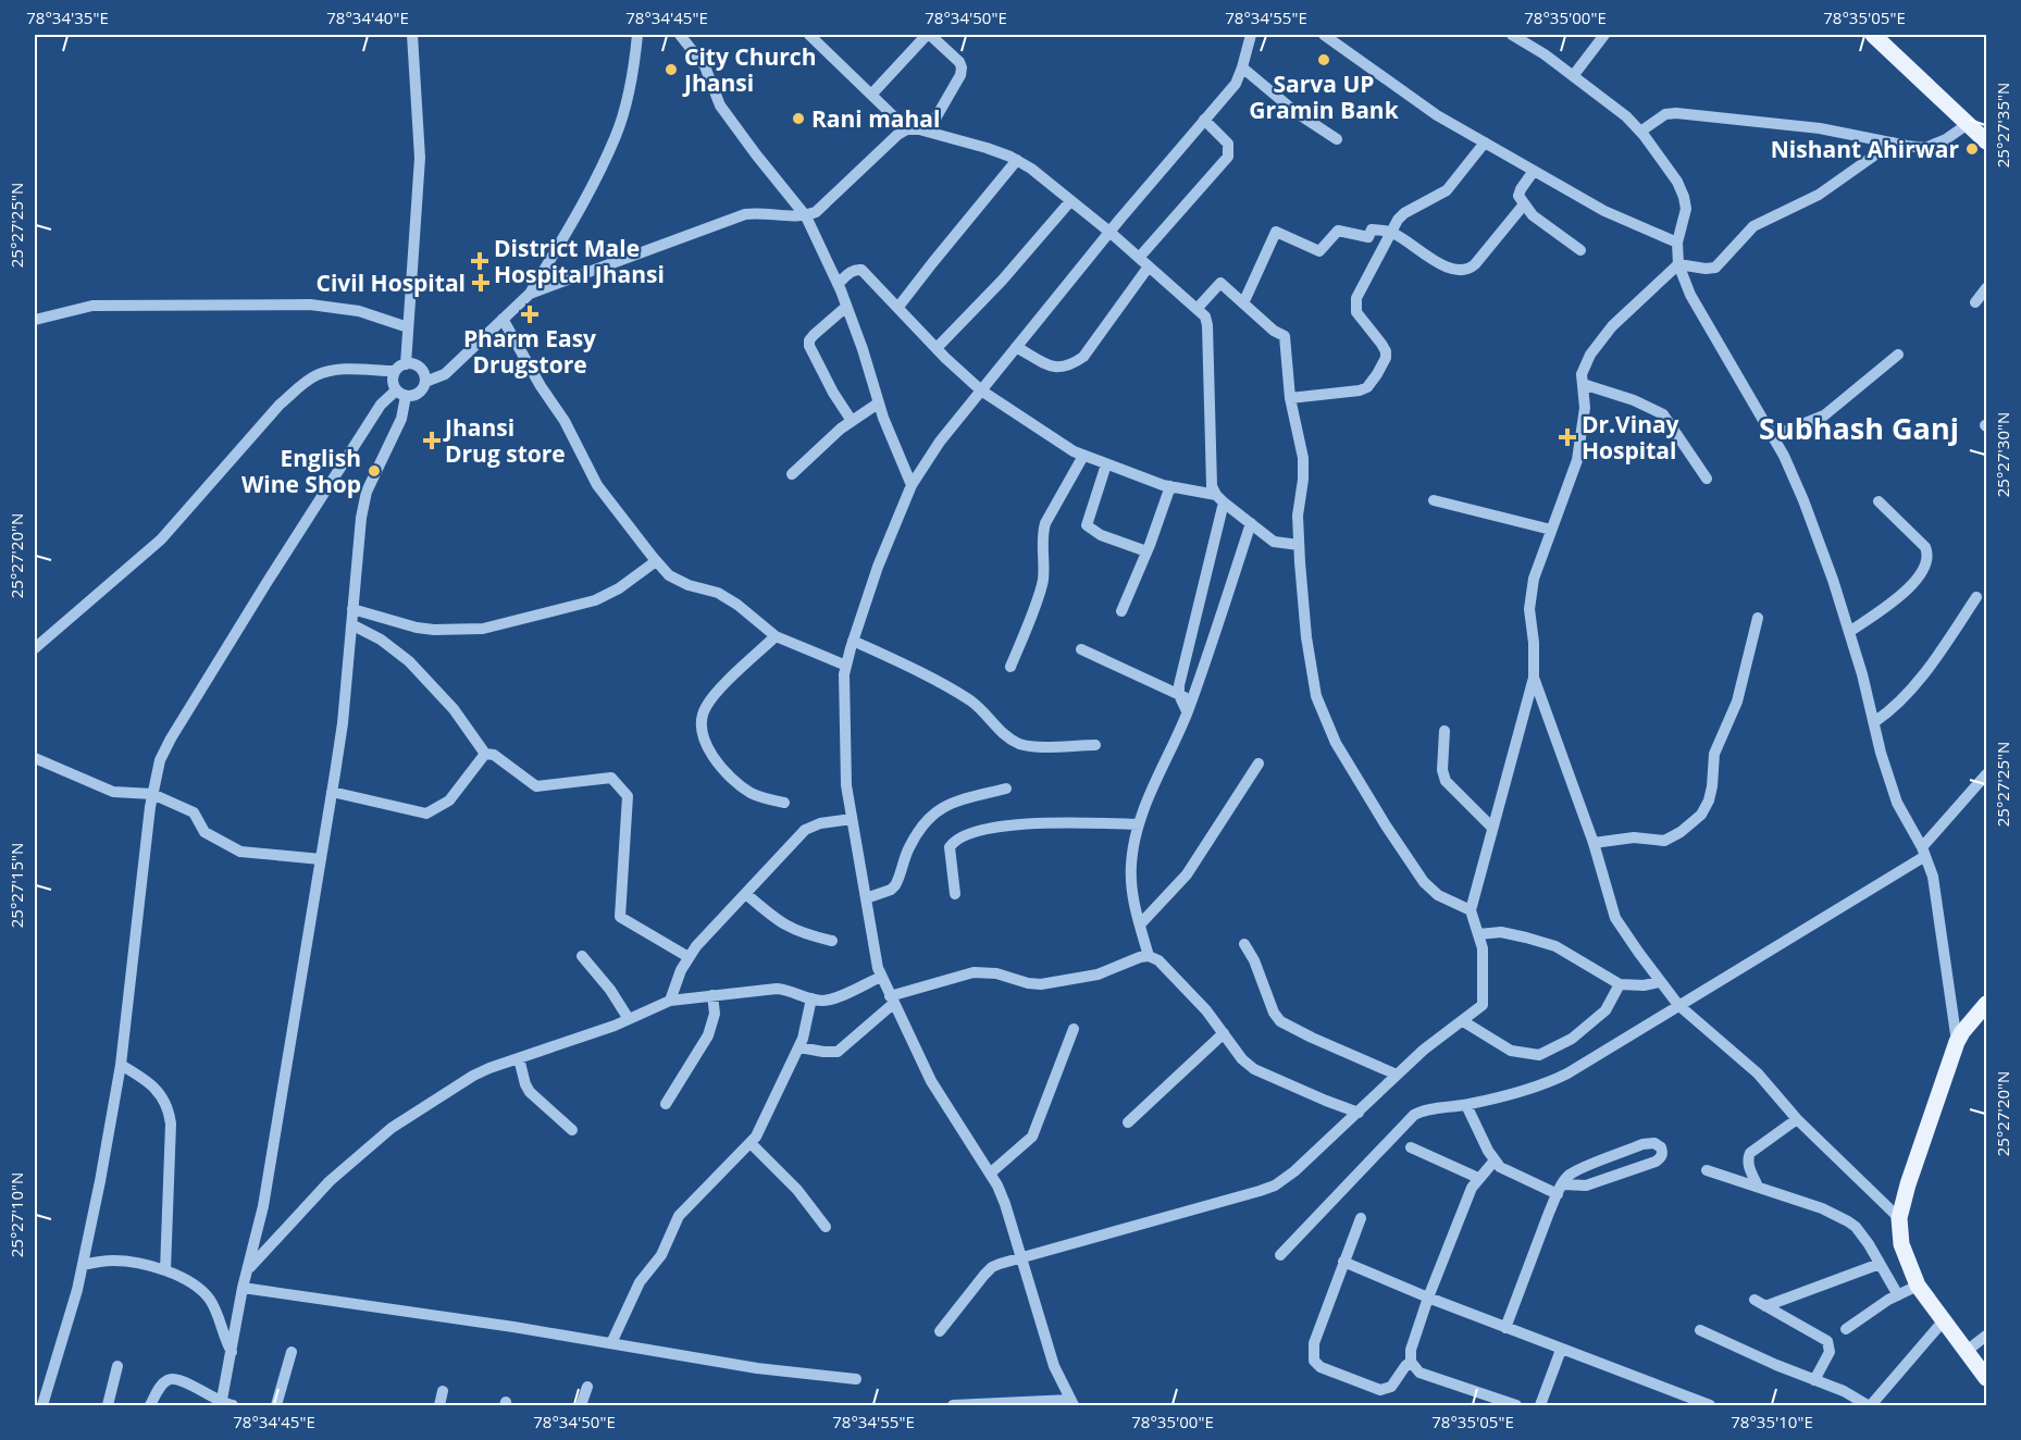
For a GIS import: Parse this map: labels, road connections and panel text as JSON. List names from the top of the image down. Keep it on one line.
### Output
{"districts":["Subhash Ganj"],"places":{"other":["Sarva UP Gramin Bank","City Church Jhansi","Rani mahal","Nishant Ahirwar","English Wine Shop"],"health":["District Male Hospital Jhansi","Civil Hospital","Pharm Easy Drugstore","Dr.Vinay Hospital","Jhansi Drug store"]},"coordinates":["78°34'35\"E","78°34'40\"E","78°34'45\"E","78°34'50\"E","78°34'55\"E","78°35'00\"E","78°35'05\"E","25°27'35\"N","25°27'25\"N","25°27'30\"N","25°27'20\"N","25°27'15\"N","25°27'10\"N","78°35'10\"E"]}
